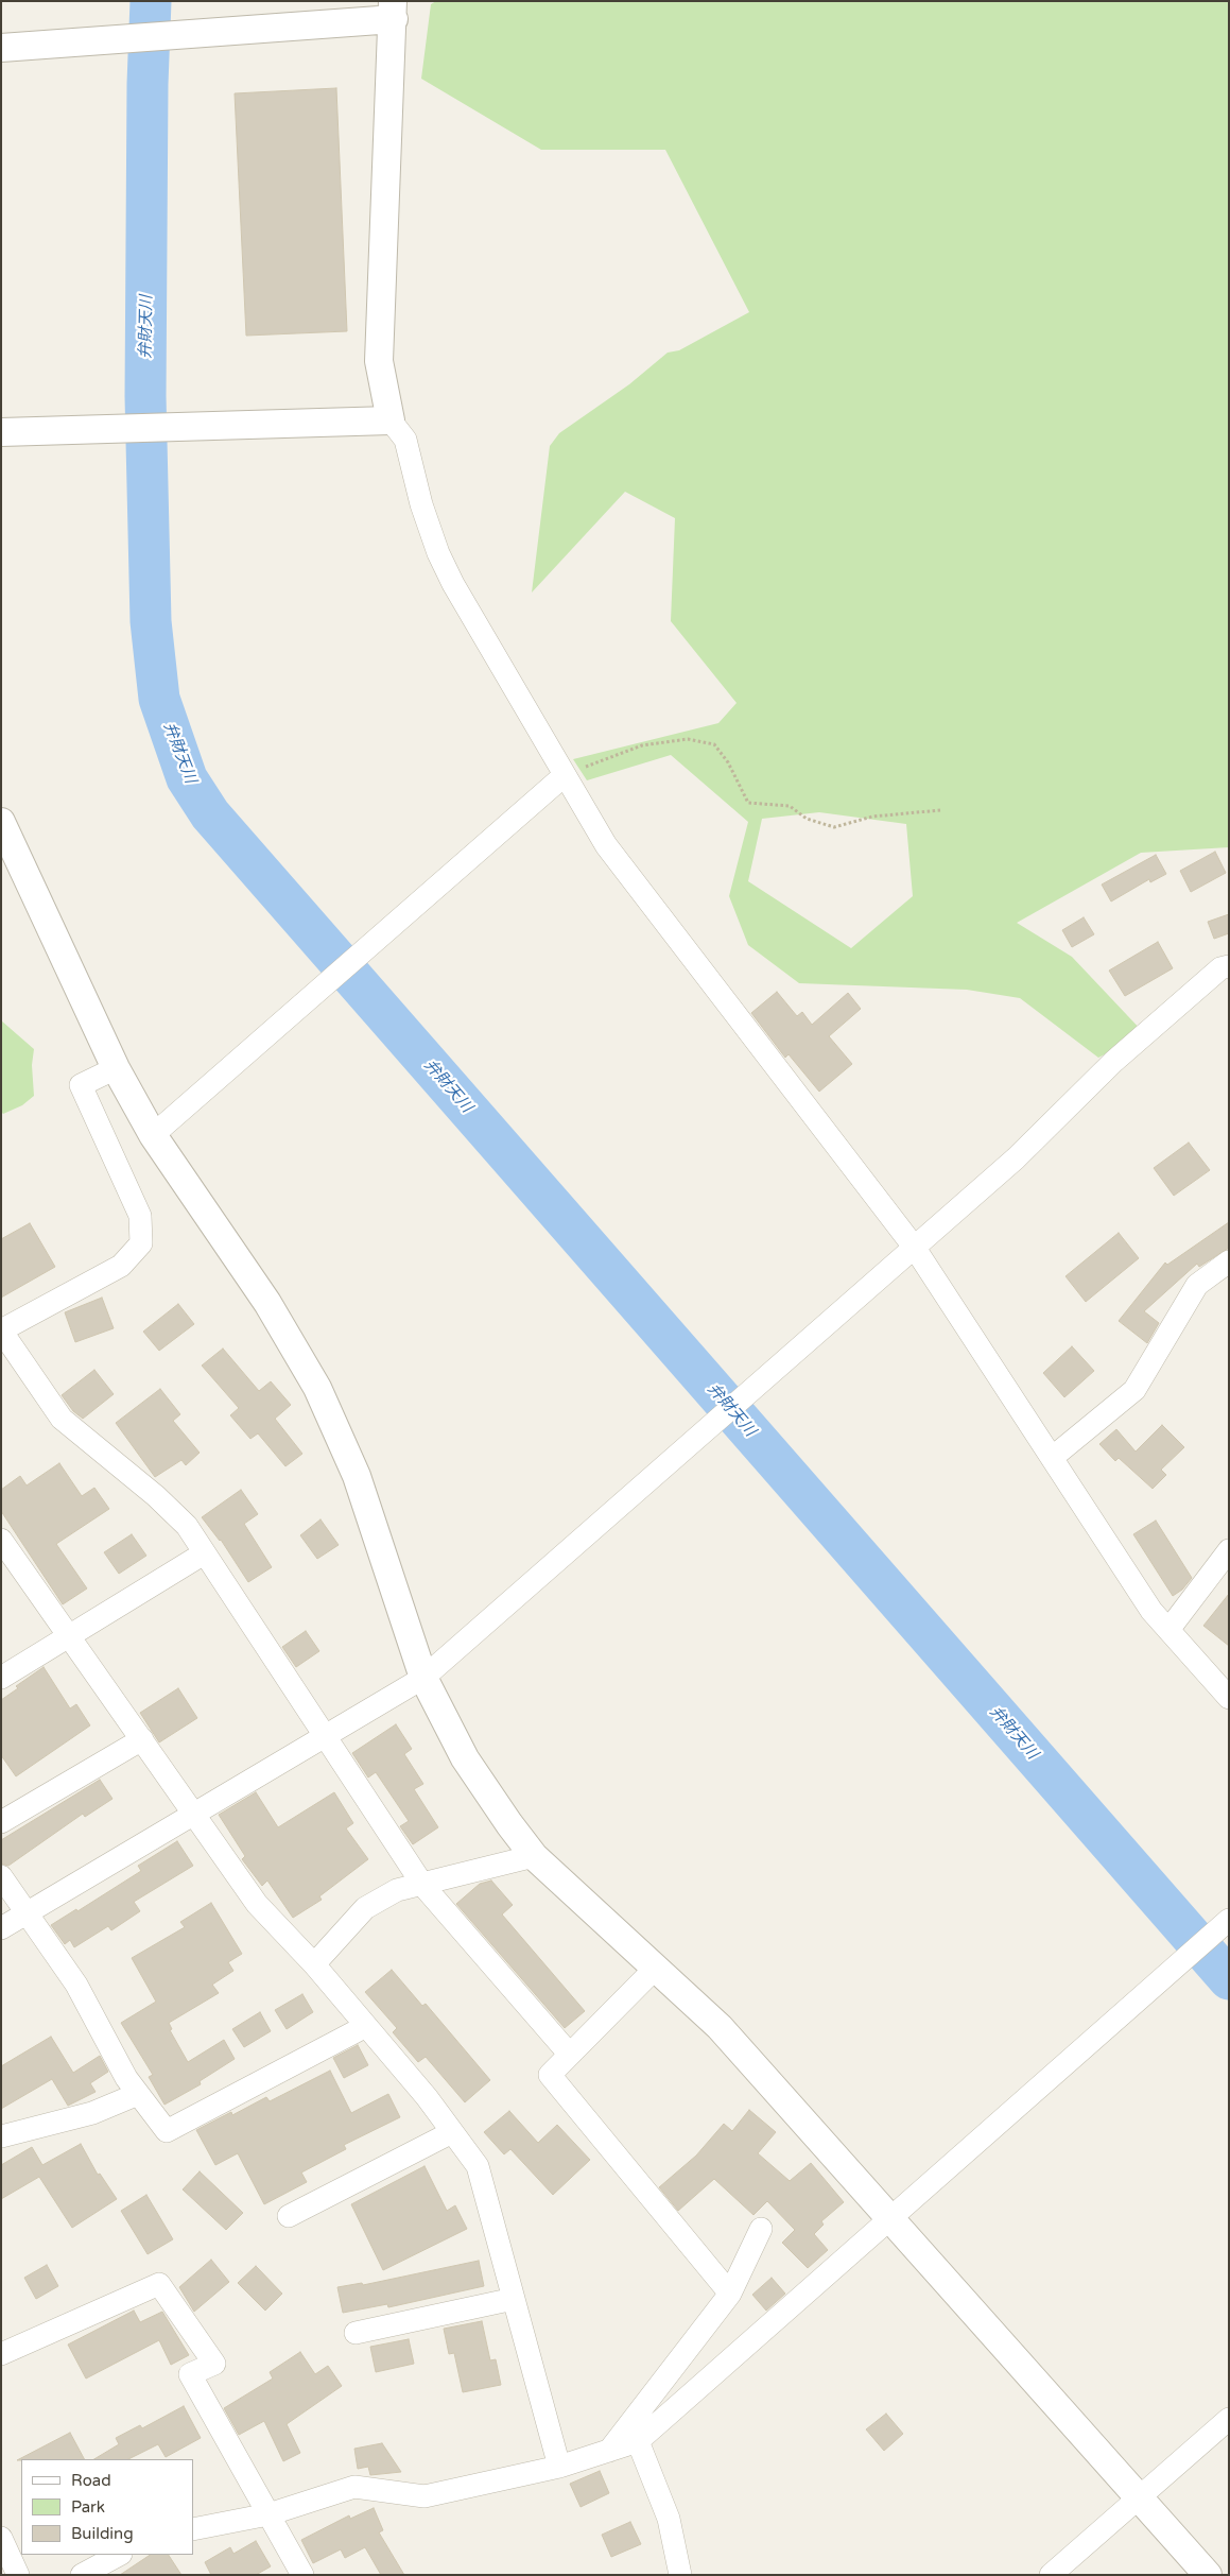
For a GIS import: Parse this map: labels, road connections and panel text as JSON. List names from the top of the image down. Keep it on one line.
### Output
{"water":["弁財天川"],"legend":["Road","Park","Building"]}
